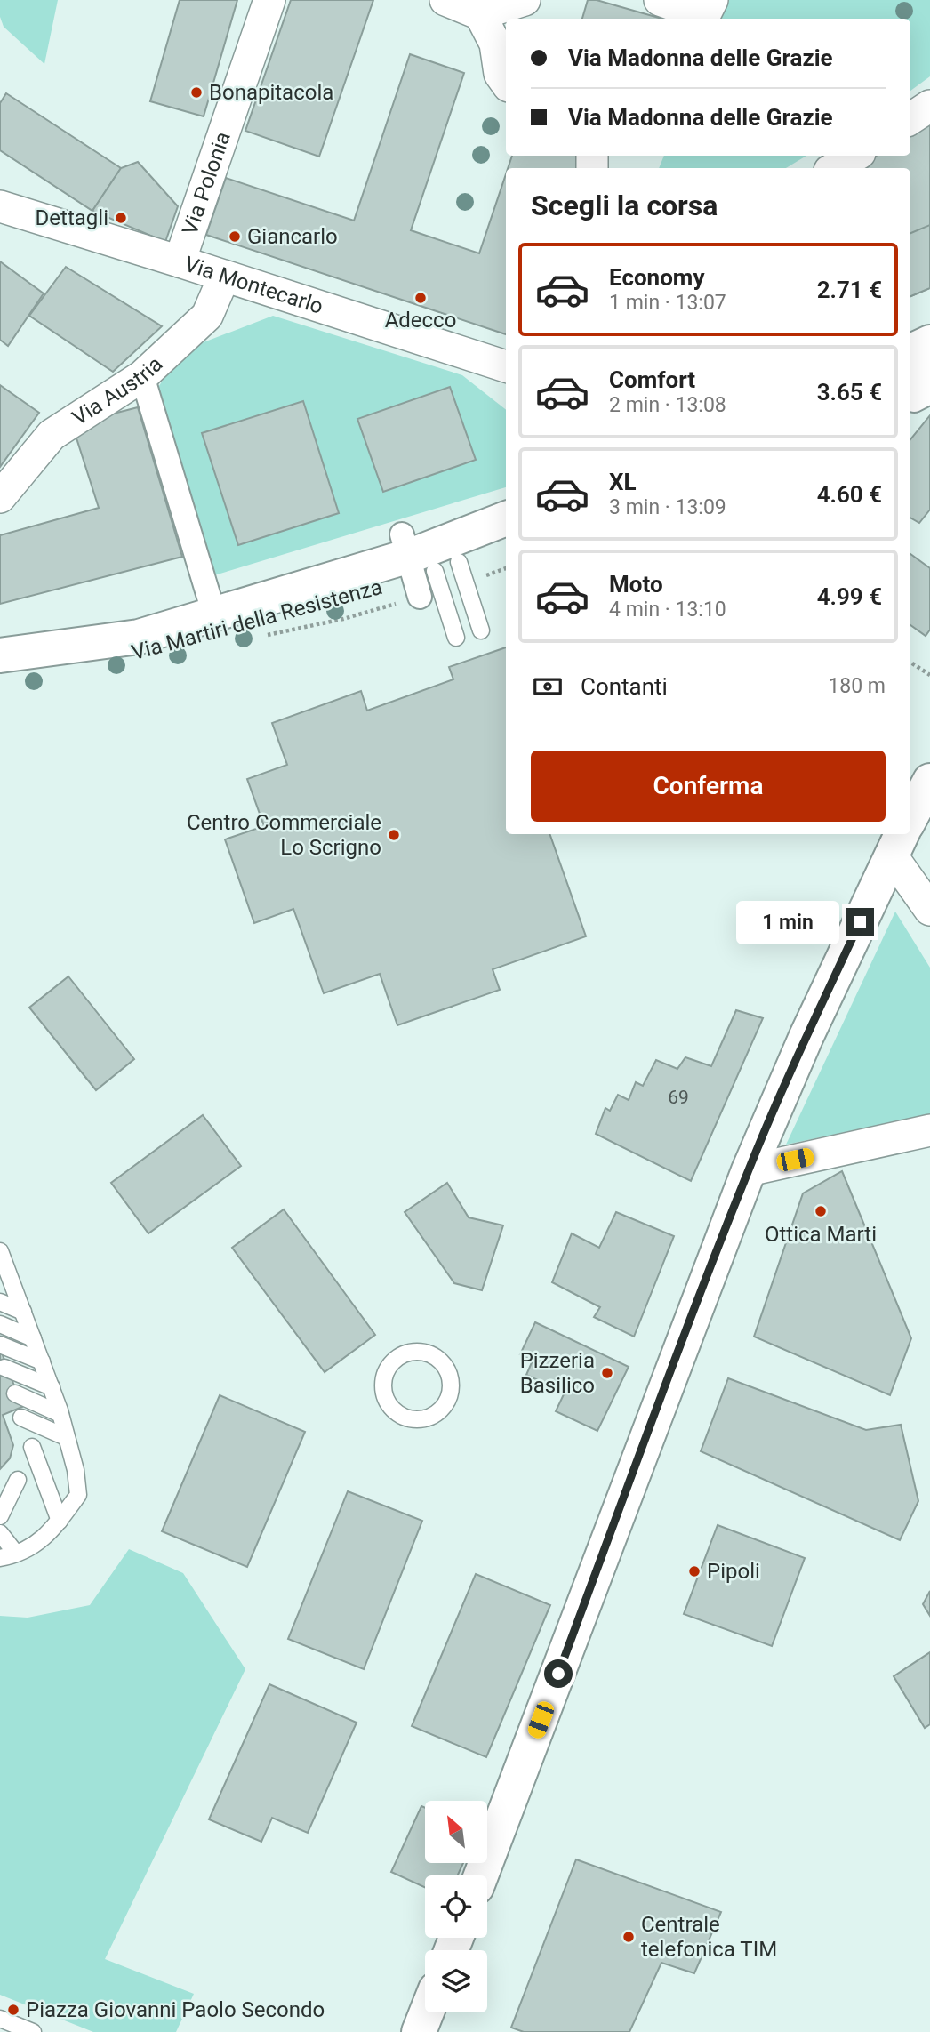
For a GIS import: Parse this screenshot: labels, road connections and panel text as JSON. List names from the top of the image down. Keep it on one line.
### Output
{"streets":{"main road":["Via Martiri della Resistenza"],"street":["Via Polonia","Via Montecarlo","Via Austria"]},"crossings":[["Via Polonia","Via Montecarlo"],["Via Montecarlo","Via Austria"],["Via Austria","Via Martiri della Resistenza"]],"places":["Bonapitacola","Dettagli","Giancarlo","Adecco","Centro Commerciale Lo Scrigno","Ottica Marti","Pizzeria Basilico","Pipoli","Centrale telefonica TIM","Piazza Giovanni Paolo Secondo"],"house_numbers":["69"],"north":"top left","page":{"banner":["Via Madonna delle Grazie","Via Madonna delle Grazie"],"heading":"Scegli la corsa","list":[{"name":"Economy","note":"1 min · 13:07","value":"2.71 €"},{"name":"Comfort","note":"2 min · 13:08","value":"3.65 €"},{"name":"XL","note":"3 min · 13:09","value":"4.60 €"},{"name":"Moto","note":"4 min · 13:10","value":"4.99 €"}],"pay":["Contanti","180 m"],"buttons":"Conferma","bubble":"1 min"}}
